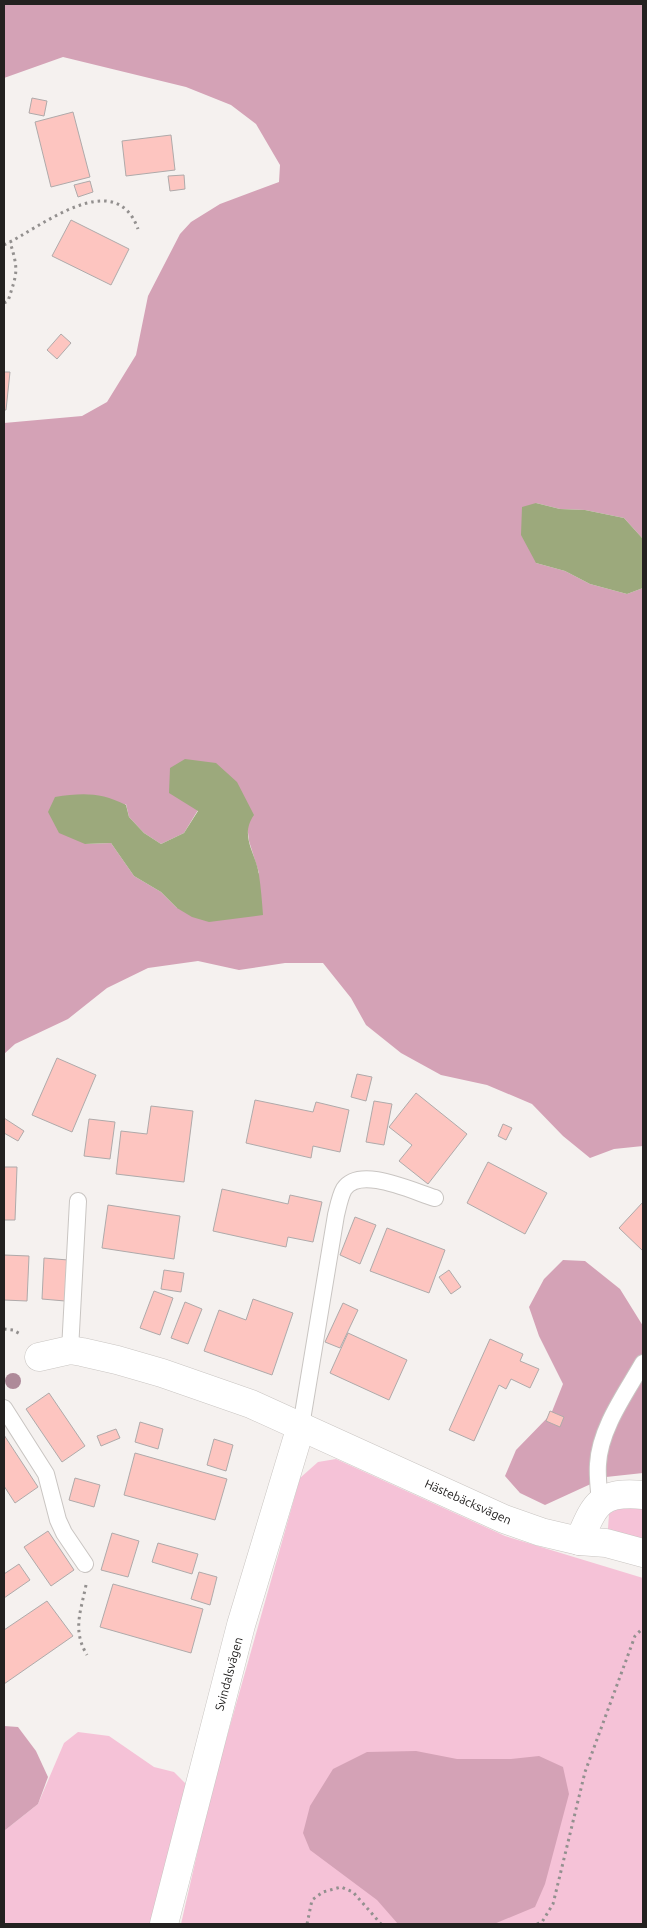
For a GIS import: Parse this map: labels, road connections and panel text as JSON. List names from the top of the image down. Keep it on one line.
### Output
{"streets":{"street":["Hästebäcksvägen","Svindalsvägen"]},"crossings":[["Hästebäcksvägen","Svindalsvägen"]]}
